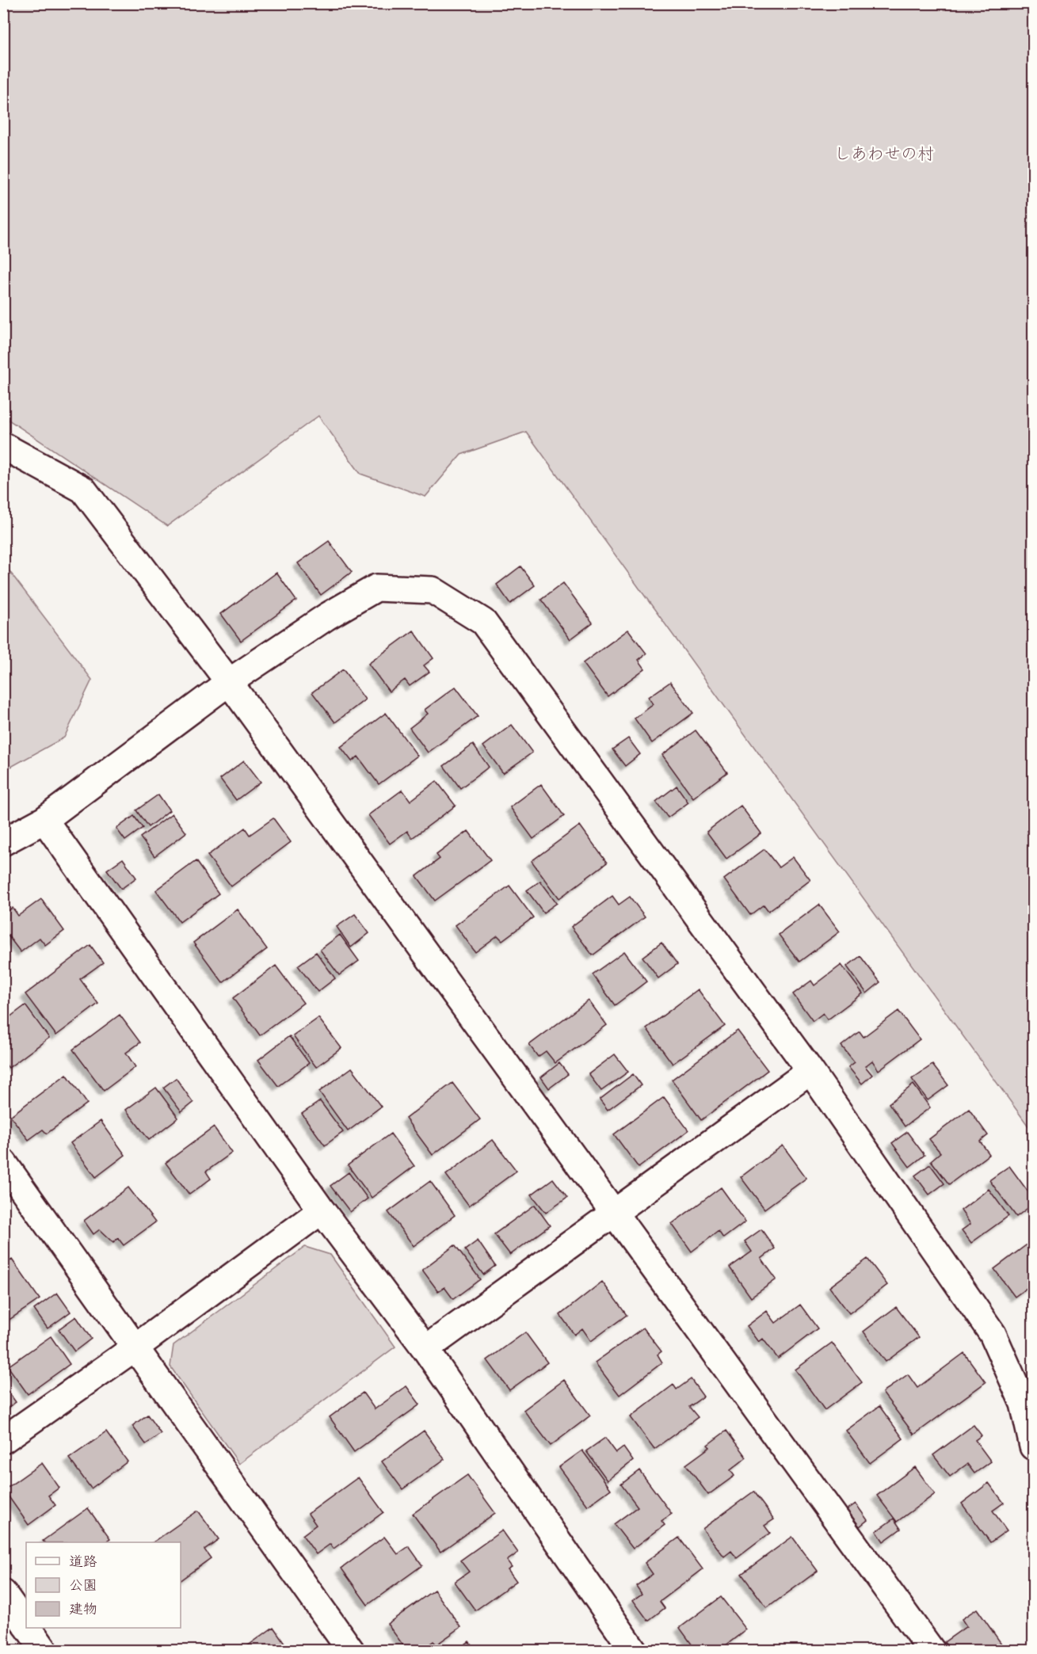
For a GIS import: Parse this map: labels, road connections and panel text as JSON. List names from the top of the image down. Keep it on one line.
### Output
{"parks":["しあわせの村"],"legend":["道路","公園","建物"]}
